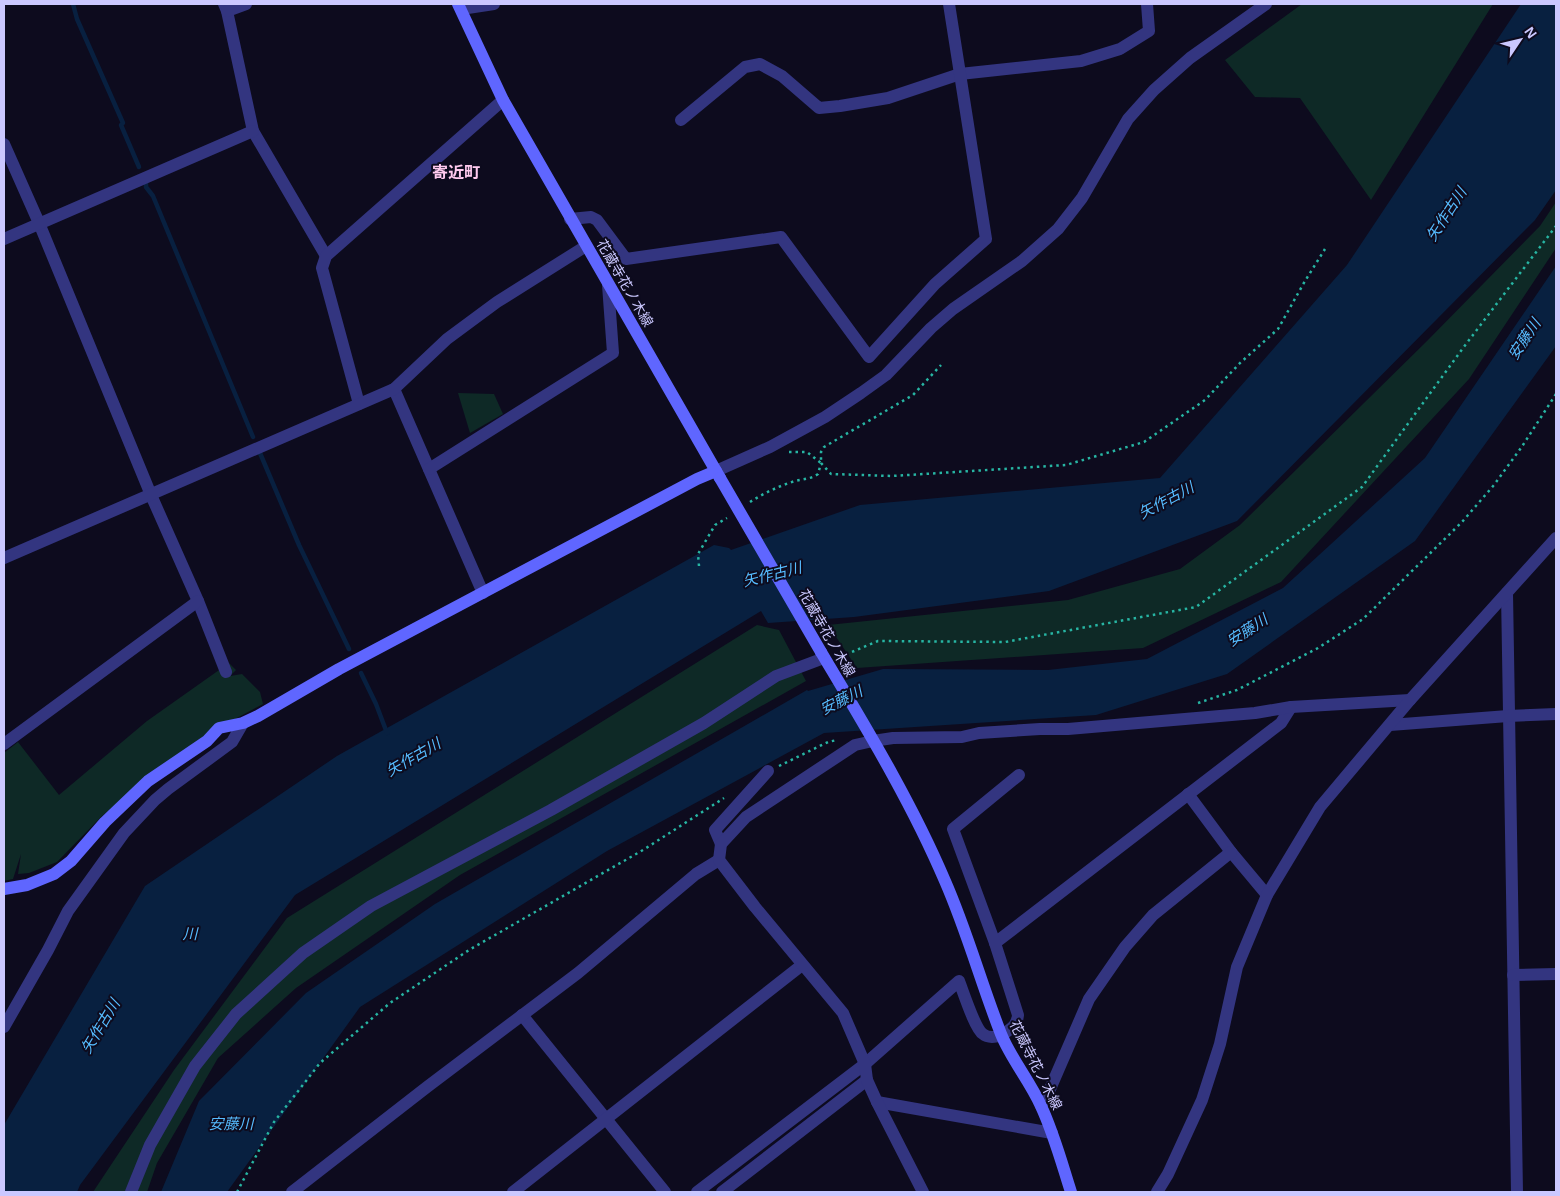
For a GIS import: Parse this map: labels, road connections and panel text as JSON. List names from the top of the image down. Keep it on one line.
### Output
{"streets":{"main road":["花蔵寺花ノ木線"]},"districts":["寄近町"],"water":["矢作古川","安藤川","川"],"north":"top right"}
